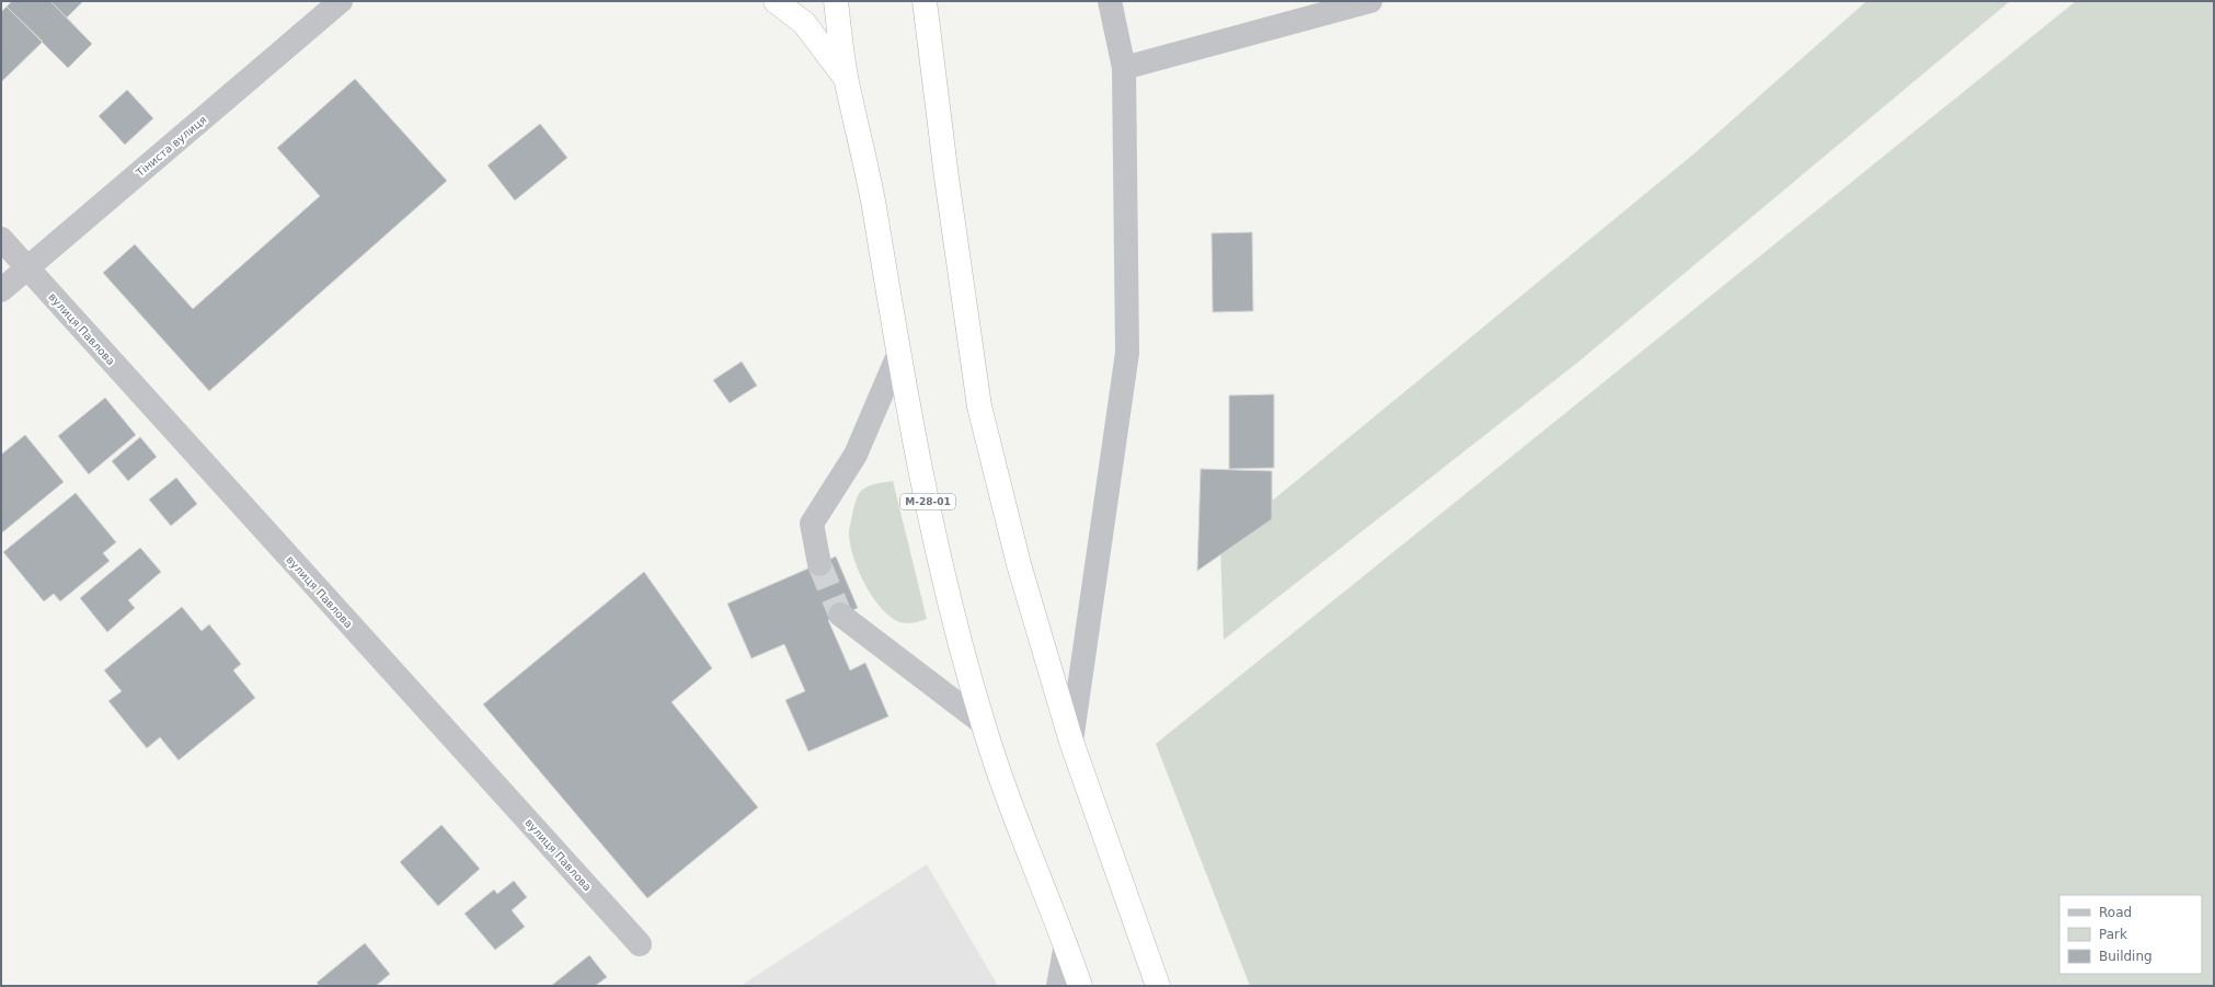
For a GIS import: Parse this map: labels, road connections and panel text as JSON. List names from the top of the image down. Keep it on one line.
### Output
{"streets":{"highway":["М-28-01"],"street":["Тіниста вулиця","вулиця Павлова"]},"crossings":[["Тіниста вулиця","вулиця Павлова"]],"legend":["Road","Park","Building"]}
